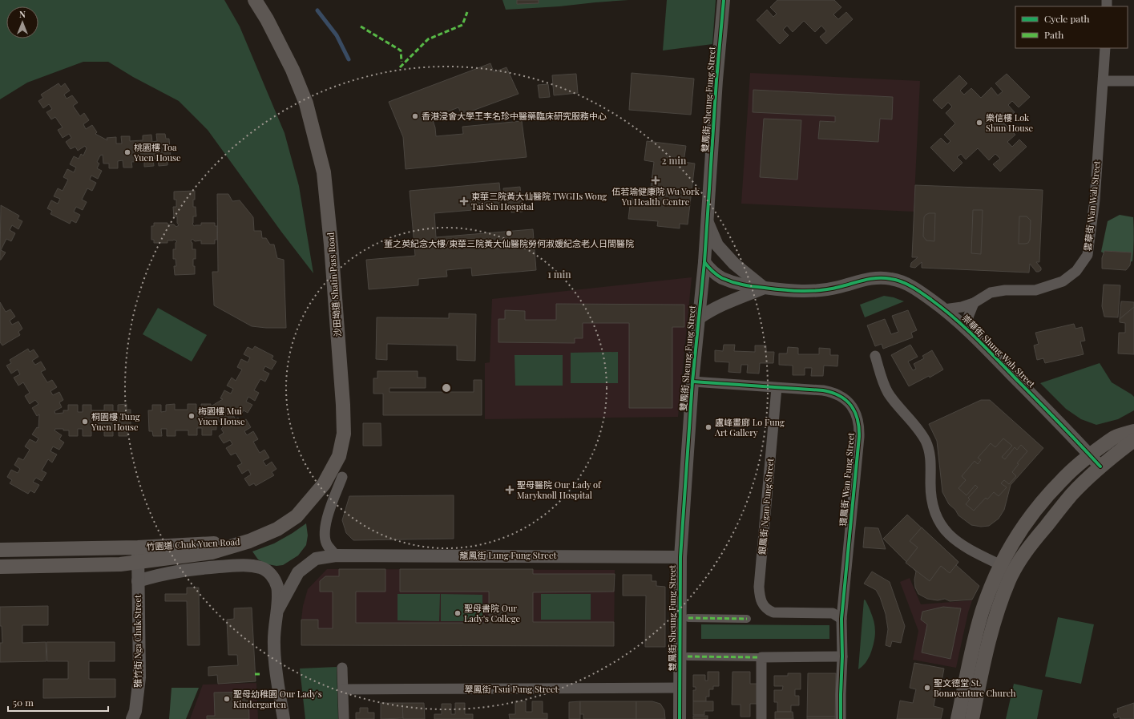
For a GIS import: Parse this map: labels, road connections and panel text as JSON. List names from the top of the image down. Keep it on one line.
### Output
{"streets":{"main road":["沙田坳道 Shatin Pass Road","竹園道 Chuk Yuen Road"],"street":["雙鳳街 Sheung Fung Street","雲華街 Wan Wah Street","崇華街 Shung Wah Street","環鳳街 Wan Fung Street","銀鳳街 Ngan Fung Street","龍鳳街 Lung Fung Street","雅竹街 Nga Chuk Street","翠鳳街 Tsui Fung Street"]},"crossings":[["雙鳳街 Sheung Fung Street","崇華街 Shung Wah Street"],["雙鳳街 Sheung Fung Street","環鳳街 Wan Fung Street"],["雙鳳街 Sheung Fung Street","龍鳳街 Lung Fung Street"],["雙鳳街 Sheung Fung Street","翠鳳街 Tsui Fung Street"],["雲華街 Wan Wah Street","崇華街 Shung Wah Street"],["沙田坳道 Shatin Pass Road","竹園道 Chuk Yuen Road"],["環鳳街 Wan Fung Street","銀鳳街 Ngan Fung Street"],["竹園道 Chuk Yuen Road","雅竹街 Nga Chuk Street"]],"places":{"other":["香港浸會大學王李名珍中醫藥臨床研究服務中心","樂信樓 Lok Shun House","桃園樓 Toa Yuen House","董之英紀念大樓/東華三院黃大仙醫院勞何淑媛紀念老人日間醫院","梅園樓 Mui Yuen House","桐園樓 Tung Yuen House","盧峰畫廊 Lo Fung Art Gallery","聖母書院 Our Lady's College","聖文德堂 St. Bonaventure Church","聖母幼稚園 Our Lady's Kindergarten"],"health":["伍若瑜健康院 Wu York Yu Health Centre","東華三院黃大仙醫院 TWGHs Wong Tai Sin Hospital","聖母醫院 Our Lady of Maryknoll Hospital"]},"legend":["Cycle path","Path"],"scale_bar":"50 m","north":"top","rings":["2 min","1 min"]}
